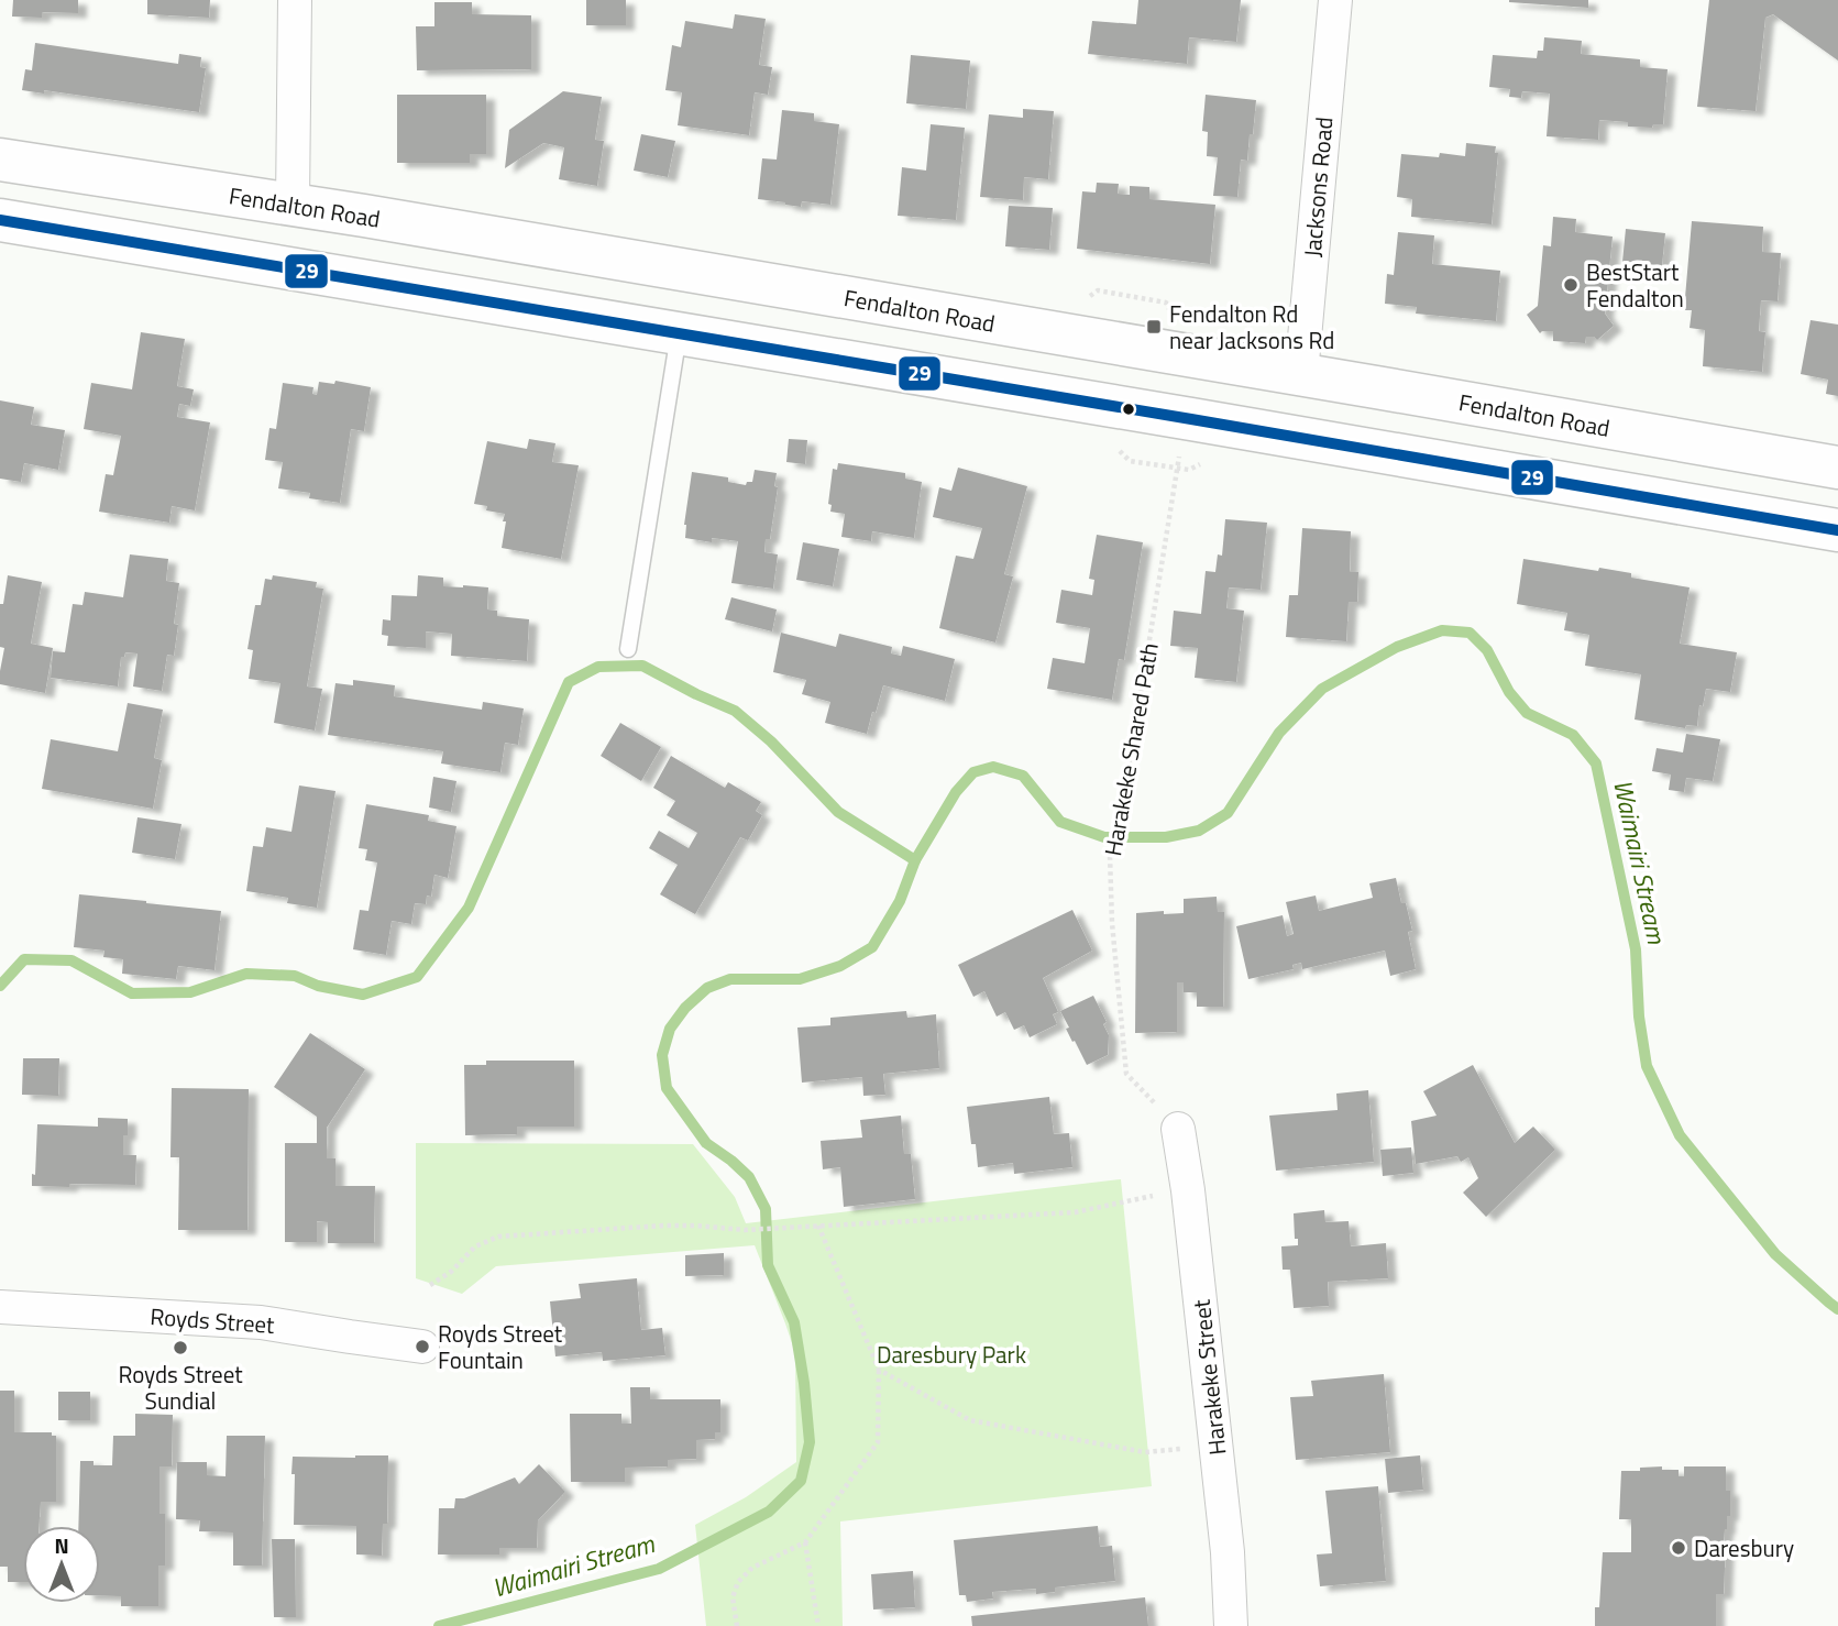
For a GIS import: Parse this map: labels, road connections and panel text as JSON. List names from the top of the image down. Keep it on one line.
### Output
{"streets":{"main road":["Fendalton Road"],"street":["Jacksons Road","Royds Street","Harakeke Street"],"path":["Harakeke Shared Path"]},"crossings":[["Jacksons Road","Fendalton Road"],["Harakeke Shared Path","Harakeke Street"]],"water":["Waimairi Stream"],"parks":["Daresbury Park"],"places":{"other":["BestStart Fendalton","Royds Street Fountain","Royds Street Sundial","Daresbury"],"transit":["Fendalton Rd near Jacksons Rd"]},"lines":["transit line 29"],"north":"top"}
